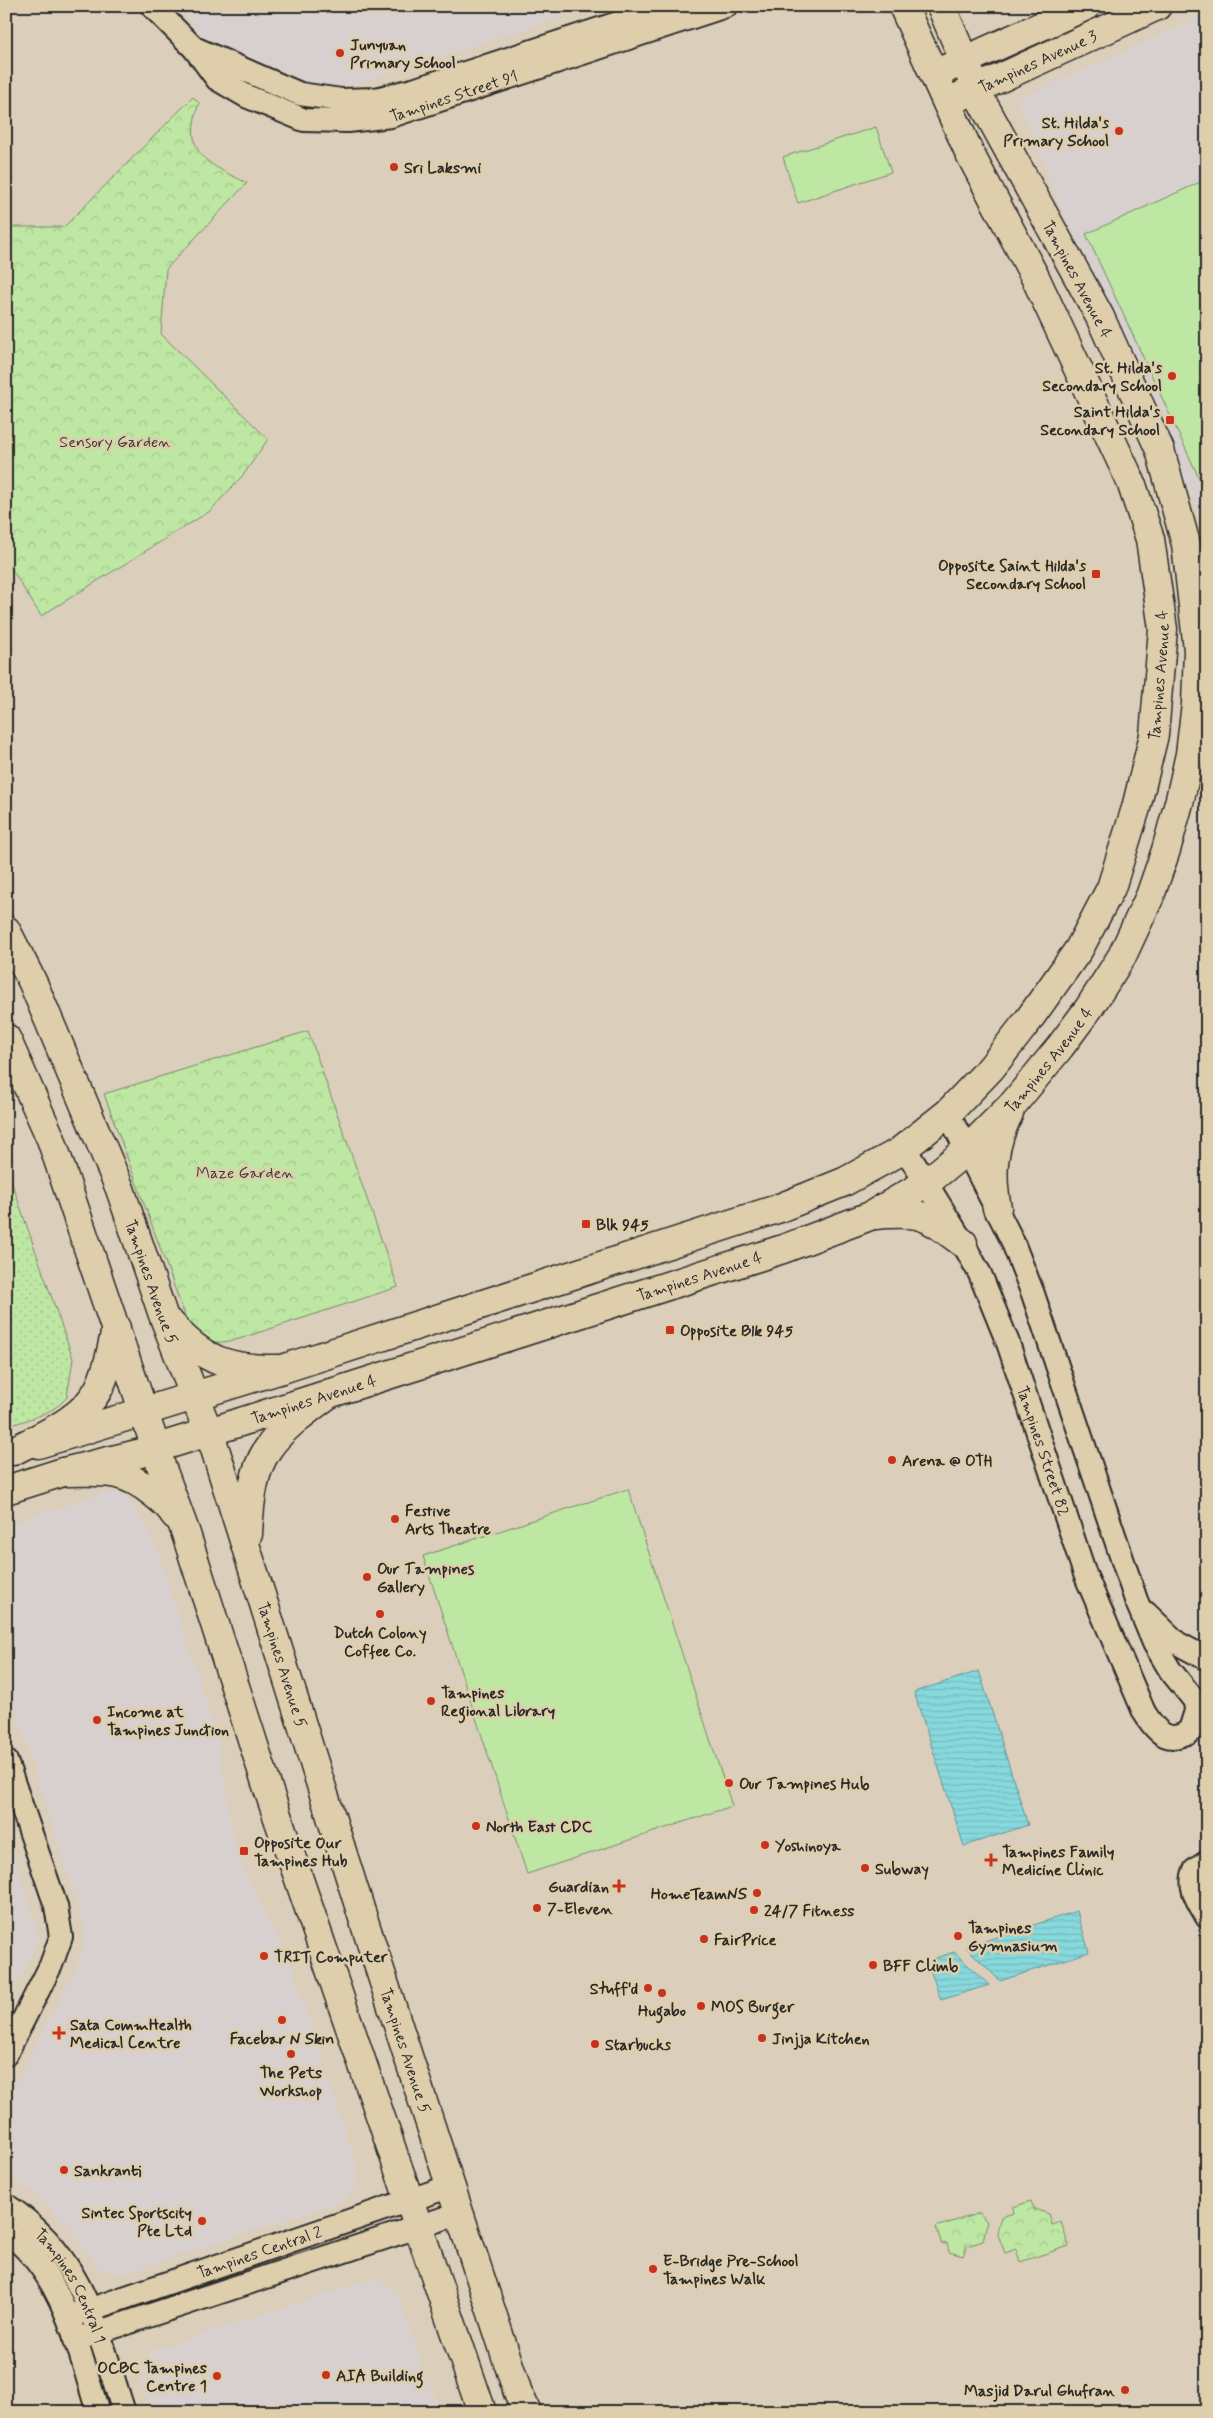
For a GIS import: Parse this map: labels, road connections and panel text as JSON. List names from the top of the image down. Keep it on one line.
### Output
{"streets":{"main road":["Tampines Avenue 3","Tampines Avenue 4","Tampines Avenue 5"],"street":["Tampines Street 91","Tampines Street 82","Tampines Central 2","Tampines Central 1"]},"crossings":[["Tampines Avenue 3","Tampines Avenue 4"],["Tampines Avenue 4","Tampines Avenue 5"],["Tampines Avenue 4","Tampines Street 82"],["Tampines Avenue 5","Tampines Central 2"],["Tampines Central 2","Tampines Central 1"]],"parks":["Sensory Garden","Maze Garden"],"places":{"other":["Junyuan Primary School","St. Hilda's Primary School","Sri Laksmi","St. Hilda's Secondary School","Arena @ OTH","Festive Arts Theatre","Our Tampines Gallery","Dutch Colony Coffee Co.","Tampines Regional Library","Income at Tampines Junction","Our Tampines Hub","North East CDC","Yoshinoya","Subway","HomeTeamNS","7-Eleven","24/7 Fitness","Tampines Gymnasium","FairPrice","TRIT Computer","BFF Climb","Stuff'd","Hugabo","MOS Burger","Facebar N Skin","Jinjja Kitchen","Starbucks","The Pets Workshop","Sankranti","Sintec Sportscity Pte Ltd","E-Bridge Pre-School Tampines Walk","AIA Building","OCBC Tampines Centre 1","Masjid Darul Ghufran"],"transit":["Saint Hilda's Secondary School","Opposite Saint Hilda's Secondary School","Blk 945","Opposite Blk 945","Opposite Our Tampines Hub"],"health":["Tampines Family Medicine Clinic","Guardian","Sata CommHealth Medical Centre"]}}
